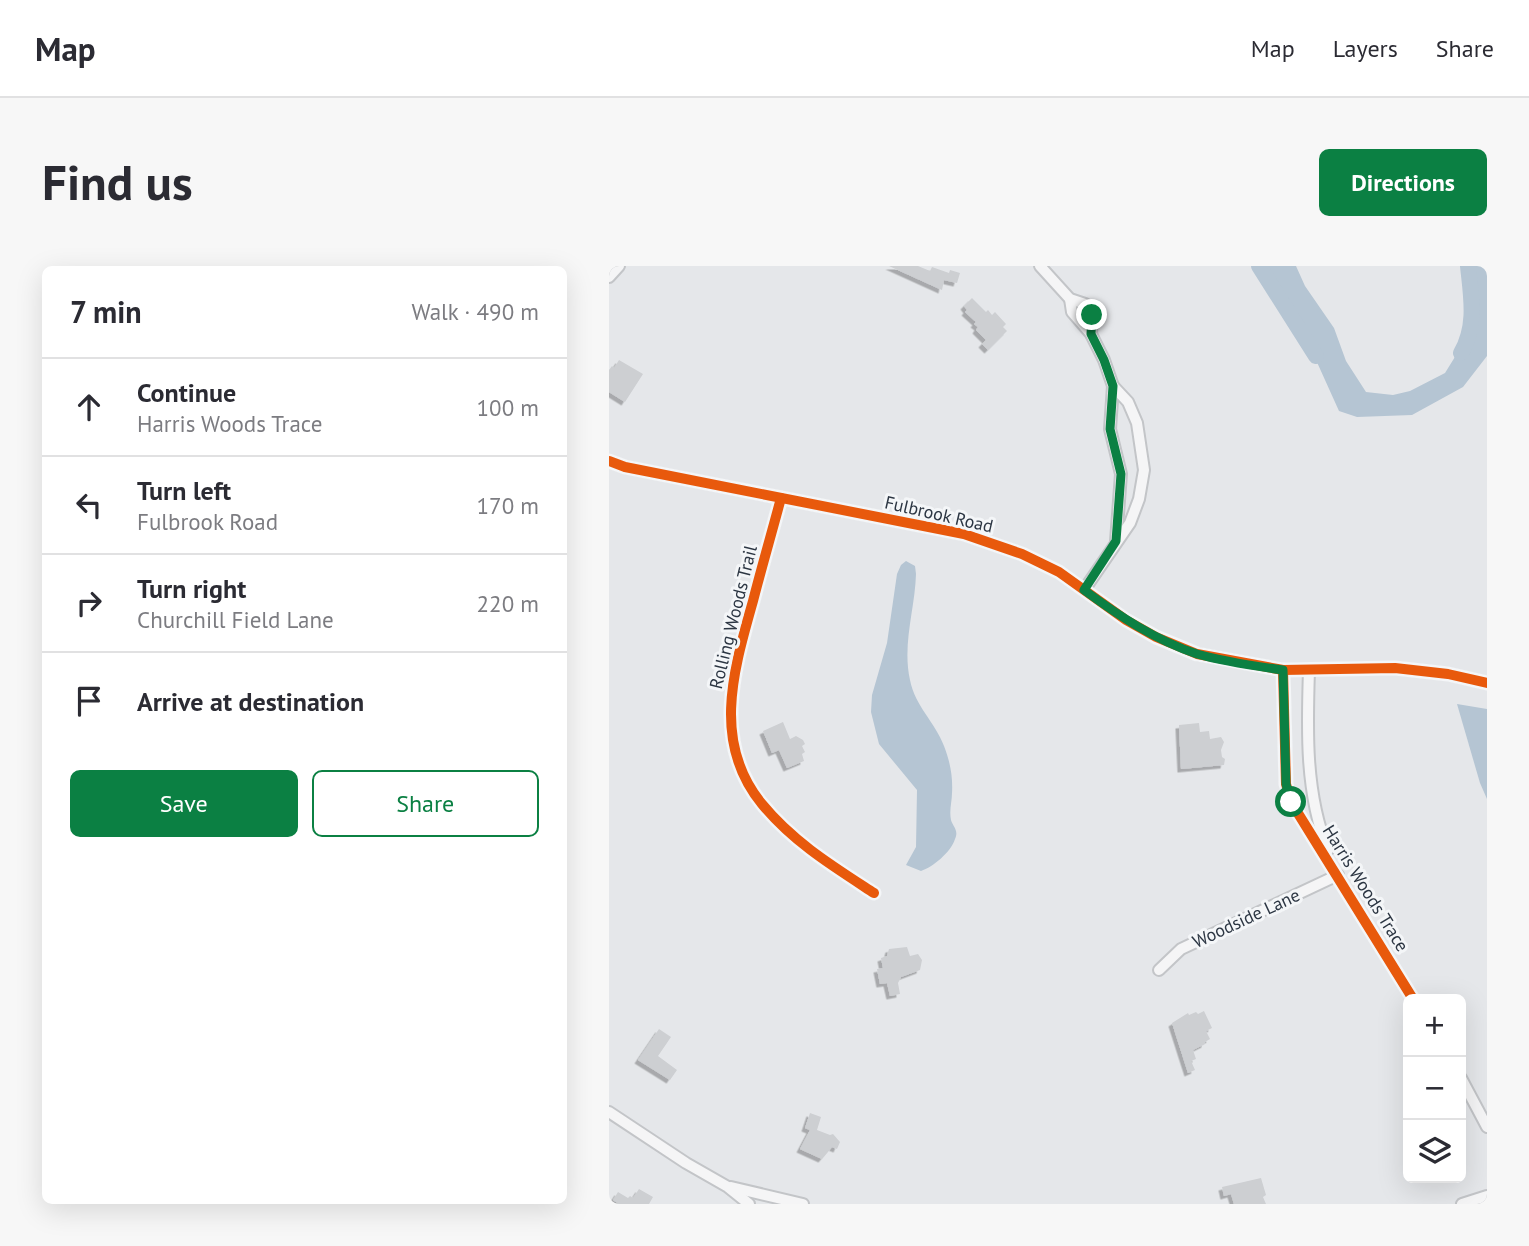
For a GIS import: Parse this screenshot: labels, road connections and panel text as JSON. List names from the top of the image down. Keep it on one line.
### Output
{"streets":{"street":["Fulbrook Road","Rolling Woods Trail","Harris Woods Trace","Woodside Lane"]},"crossings":[["Fulbrook Road","Rolling Woods Trail"],["Fulbrook Road","Harris Woods Trace"],["Harris Woods Trace","Woodside Lane"]],"page":{"header":"Map","nav":["Map","Layers","Share"],"buttons":["Directions",["Save","Share"]],"title":"Find us","heading":["7 min","Walk · 490 m"],"list":[["Continue","Harris Woods Trace","100 m"],["Turn left","Fulbrook Road","170 m"],["Turn right","Churchill Field Lane","220 m"],"Arrive at destination"],"map_buttons":["+","−"]}}
